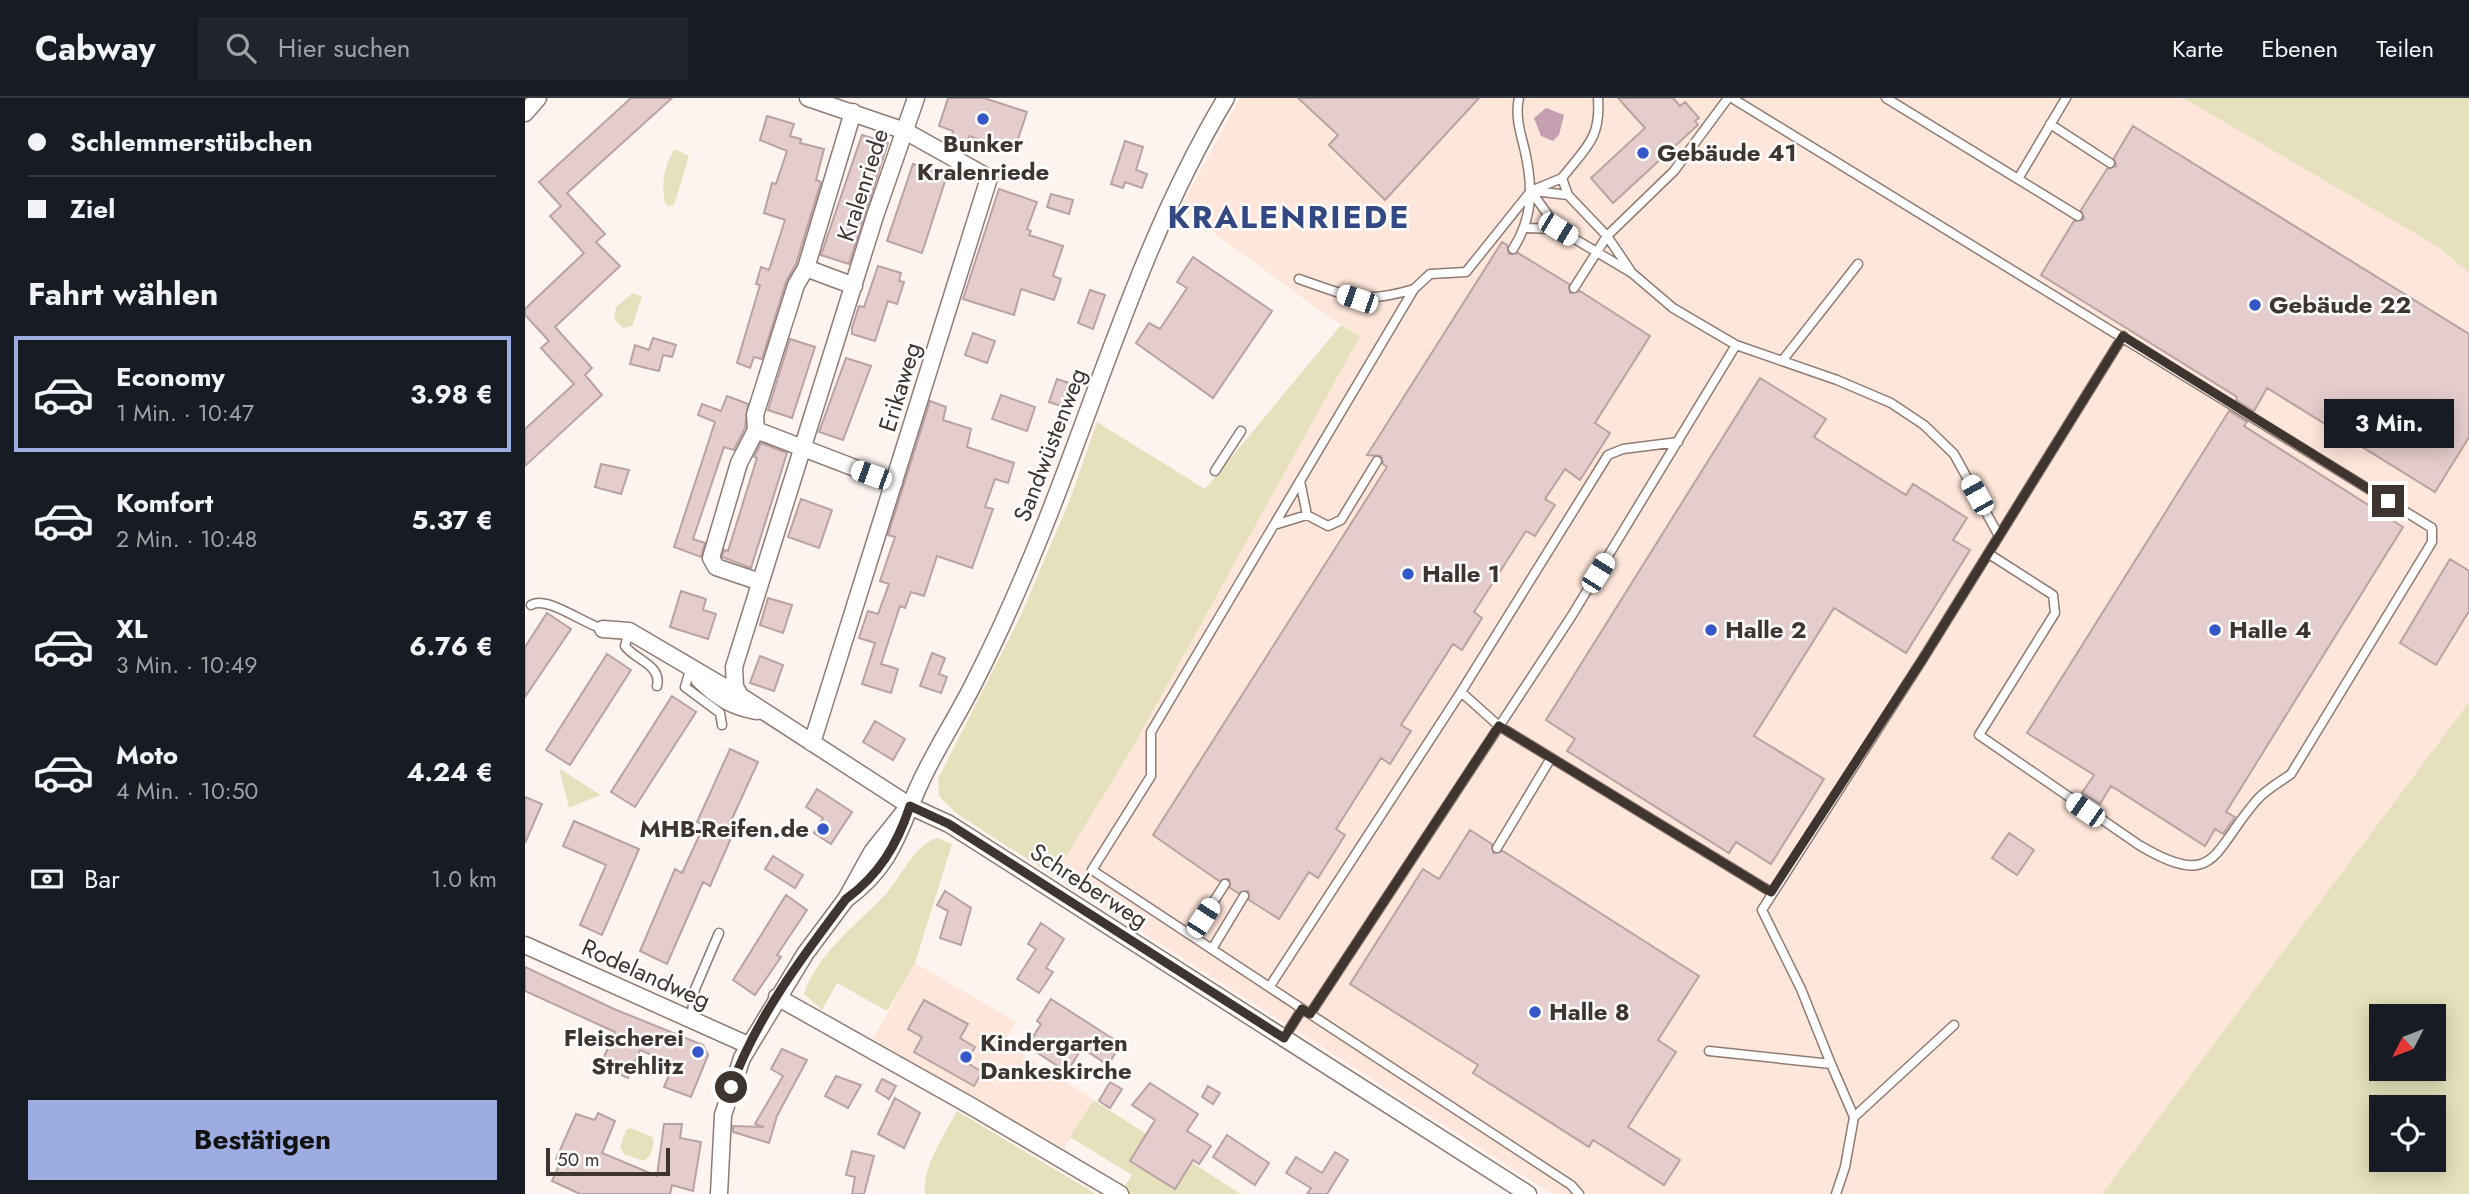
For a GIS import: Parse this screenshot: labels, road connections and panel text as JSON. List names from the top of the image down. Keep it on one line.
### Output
{"streets":{"street":["Kralenriede","Erikaweg","Sandwüstenweg","Schreberweg","Rodelandweg"]},"crossings":[["Kralenriede","Erikaweg"],["Kralenriede","Schreberweg"],["Erikaweg","Schreberweg"],["Sandwüstenweg","Schreberweg"],["Sandwüstenweg","Rodelandweg"]],"districts":["KRALENRIEDE"],"places":["Bunker Kralenriede","Gebäude 41","Gebäude 22","Halle 1","Halle 2","Halle 4","MHB-Reifen.de","Halle 8","Fleischerei Strehlitz","Kindergarten Dankeskirche"],"scale_bar":"50 m","north":"bottom left","page":{"header":"Cabway","search":"Hier suchen","nav":["Karte","Ebenen","Teilen"],"banner":["Schlemmerstübchen","Ziel"],"heading":"Fahrt wählen","list":[{"name":"Economy","note":"1 Min. · 10:47","value":"3.98 €"},{"name":"Komfort","note":"2 Min. · 10:48","value":"5.37 €"},{"name":"XL","note":"3 Min. · 10:49","value":"6.76 €"},{"name":"Moto","note":"4 Min. · 10:50","value":"4.24 €"}],"bubble":"3 Min.","pay":["Bar","1.0 km"],"buttons":"Bestätigen","scale":"50 m"}}
